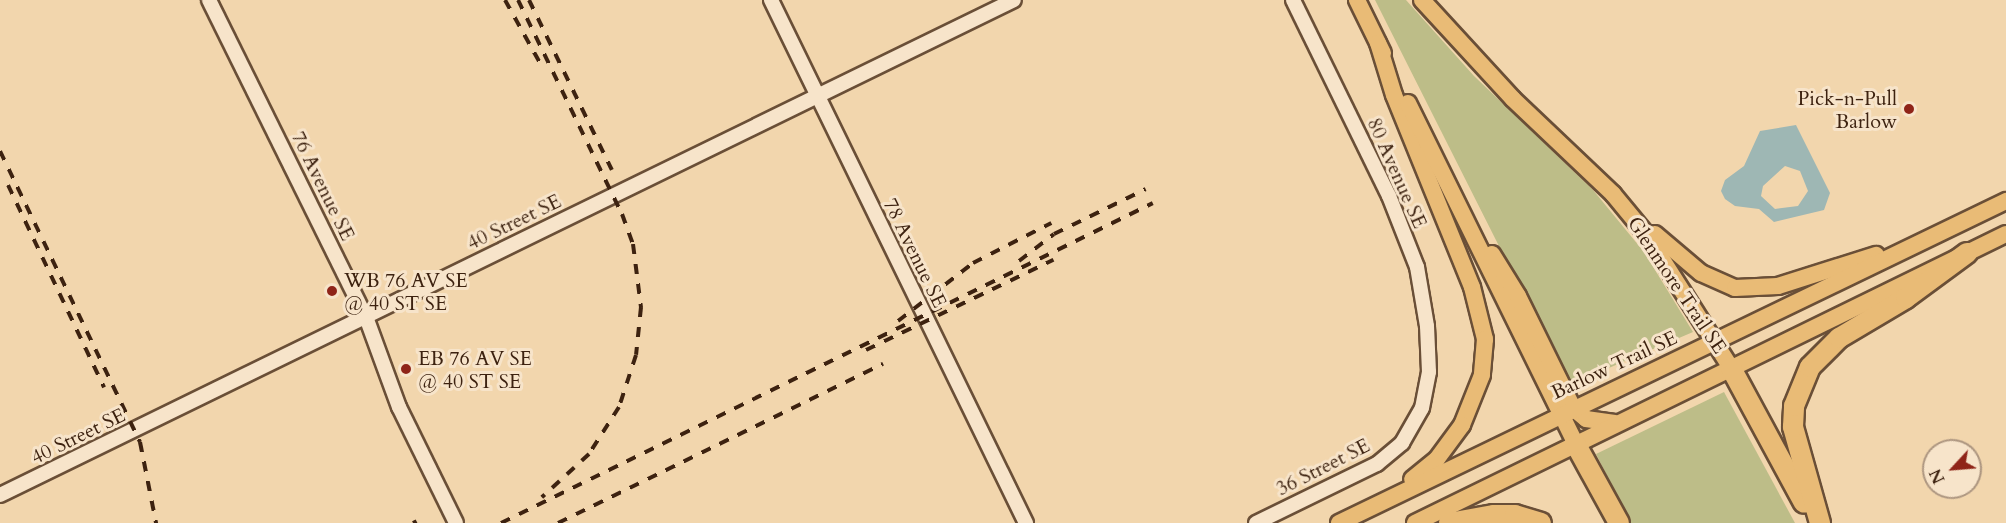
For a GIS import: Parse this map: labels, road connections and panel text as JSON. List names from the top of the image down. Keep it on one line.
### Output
{"streets":{"highway":["Glenmore Trail SE"],"main road":["Barlow Trail SE"],"street":["80 Avenue SE","76 Avenue SE","40 Street SE","78 Avenue SE","36 Street SE"]},"crossings":[["80 Avenue SE","36 Street SE"],["76 Avenue SE","40 Street SE"],["40 Street SE","78 Avenue SE"],["Glenmore Trail SE","Barlow Trail SE"]],"places":["Pick-n-Pull Barlow","WB 76 AV SE @ 40 ST SE","EB 76 AV SE @ 40 ST SE"],"north":"bottom left"}
